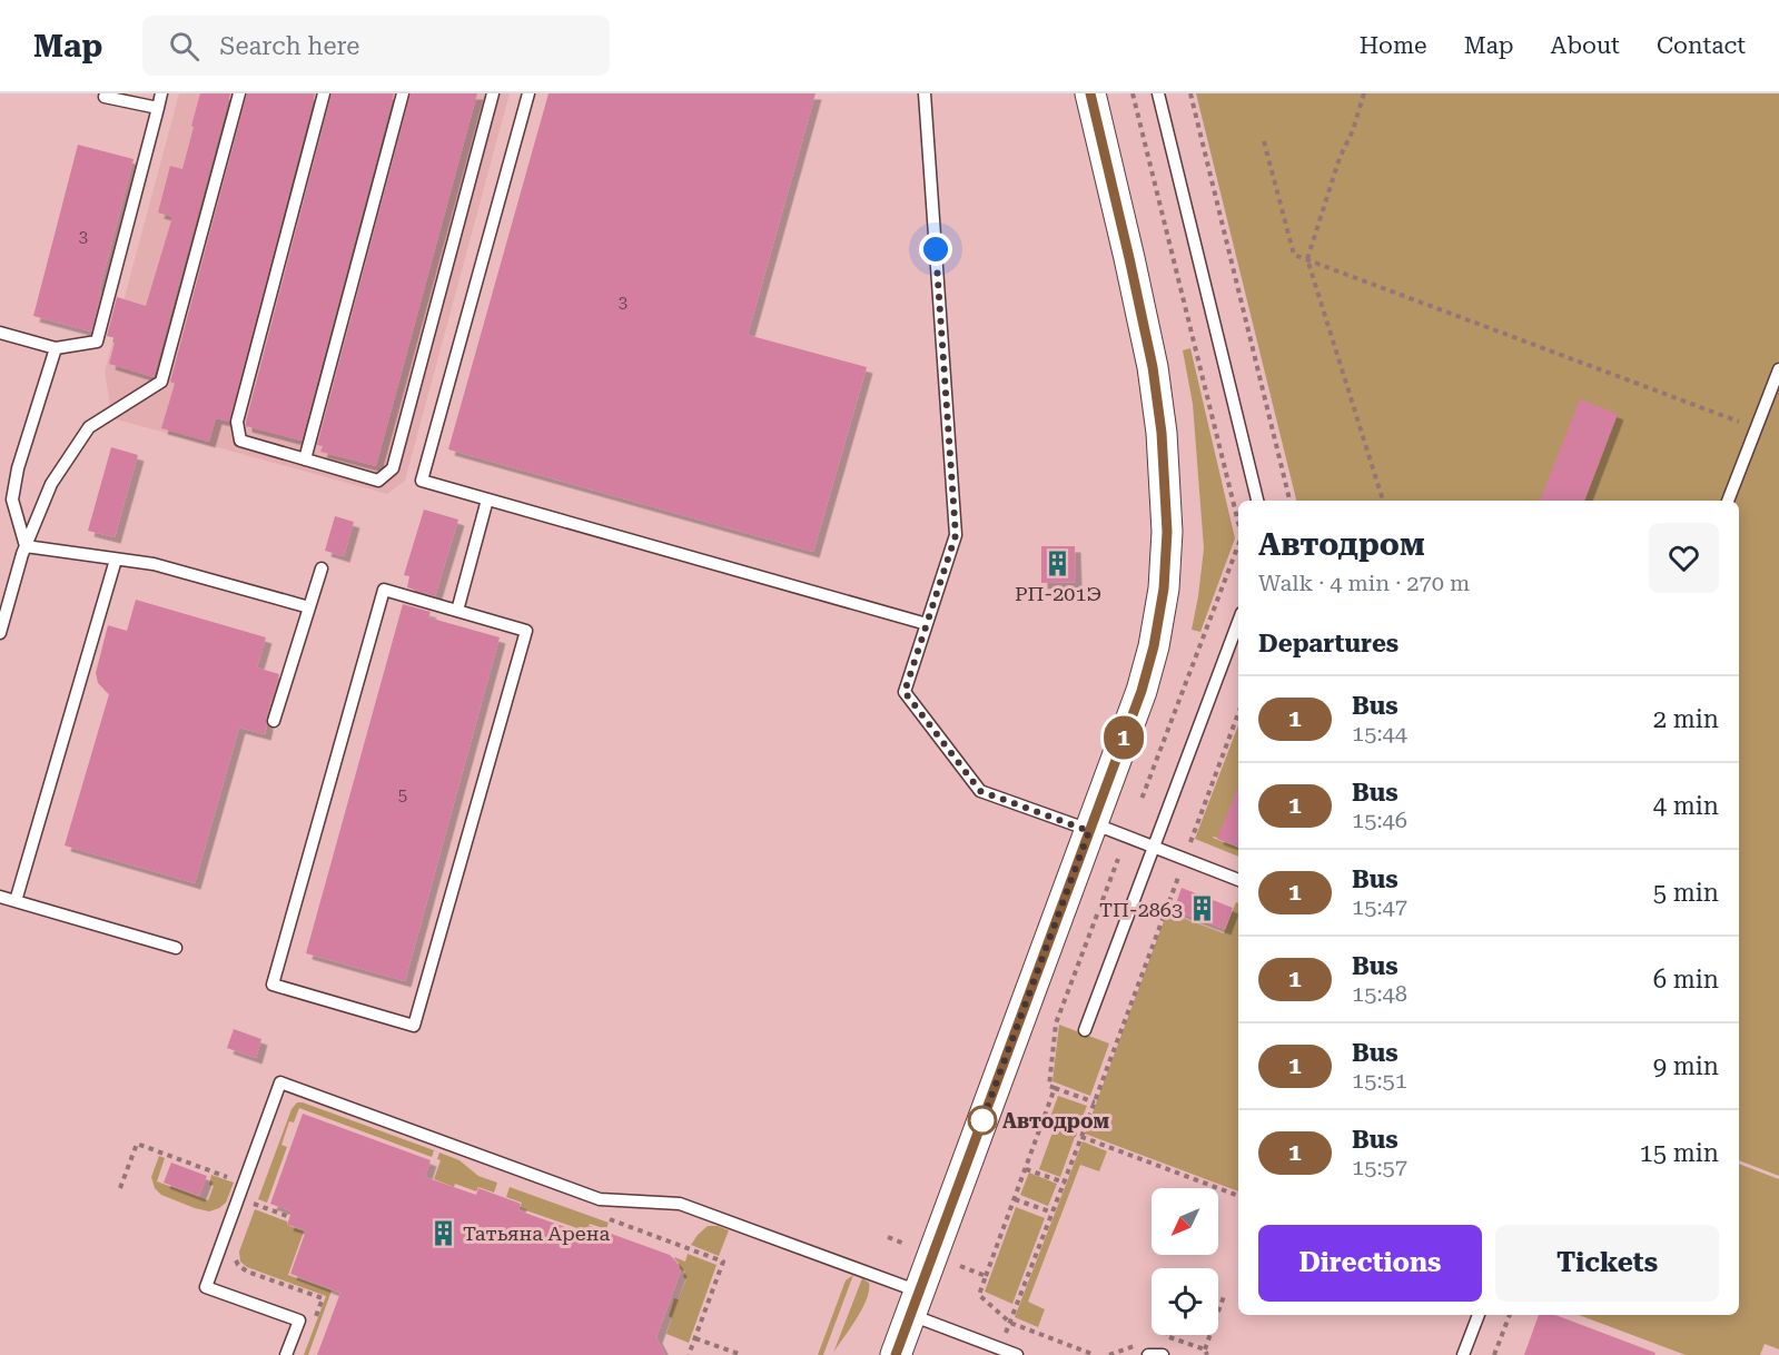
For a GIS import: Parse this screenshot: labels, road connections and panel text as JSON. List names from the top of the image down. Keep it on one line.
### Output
{"places":{"building":["РП-201Э","ТП-2863","Татьяна Арена"],"other":["Автодром"]},"lines":["bus line 1"],"house_numbers":["3","3","5"],"north":"bottom left","page":{"header":"Map","search":"Search here","nav":["Home","Map","About","Contact"],"on_map":"1","heading":[["Автодром","Walk · 4 min · 270 m"],"Departures"],"list":[{"mark":"1","name":"Bus","note":"15:44","value":"2 min"},{"mark":"1","name":"Bus","note":"15:46","value":"4 min"},{"mark":"1","name":"Bus","note":"15:47","value":"5 min"},{"mark":"1","name":"Bus","note":"15:48","value":"6 min"},{"mark":"1","name":"Bus","note":"15:51","value":"9 min"},{"mark":"1","name":"Bus","note":"15:57","value":"15 min"}],"buttons":["Directions","Tickets"]}}
